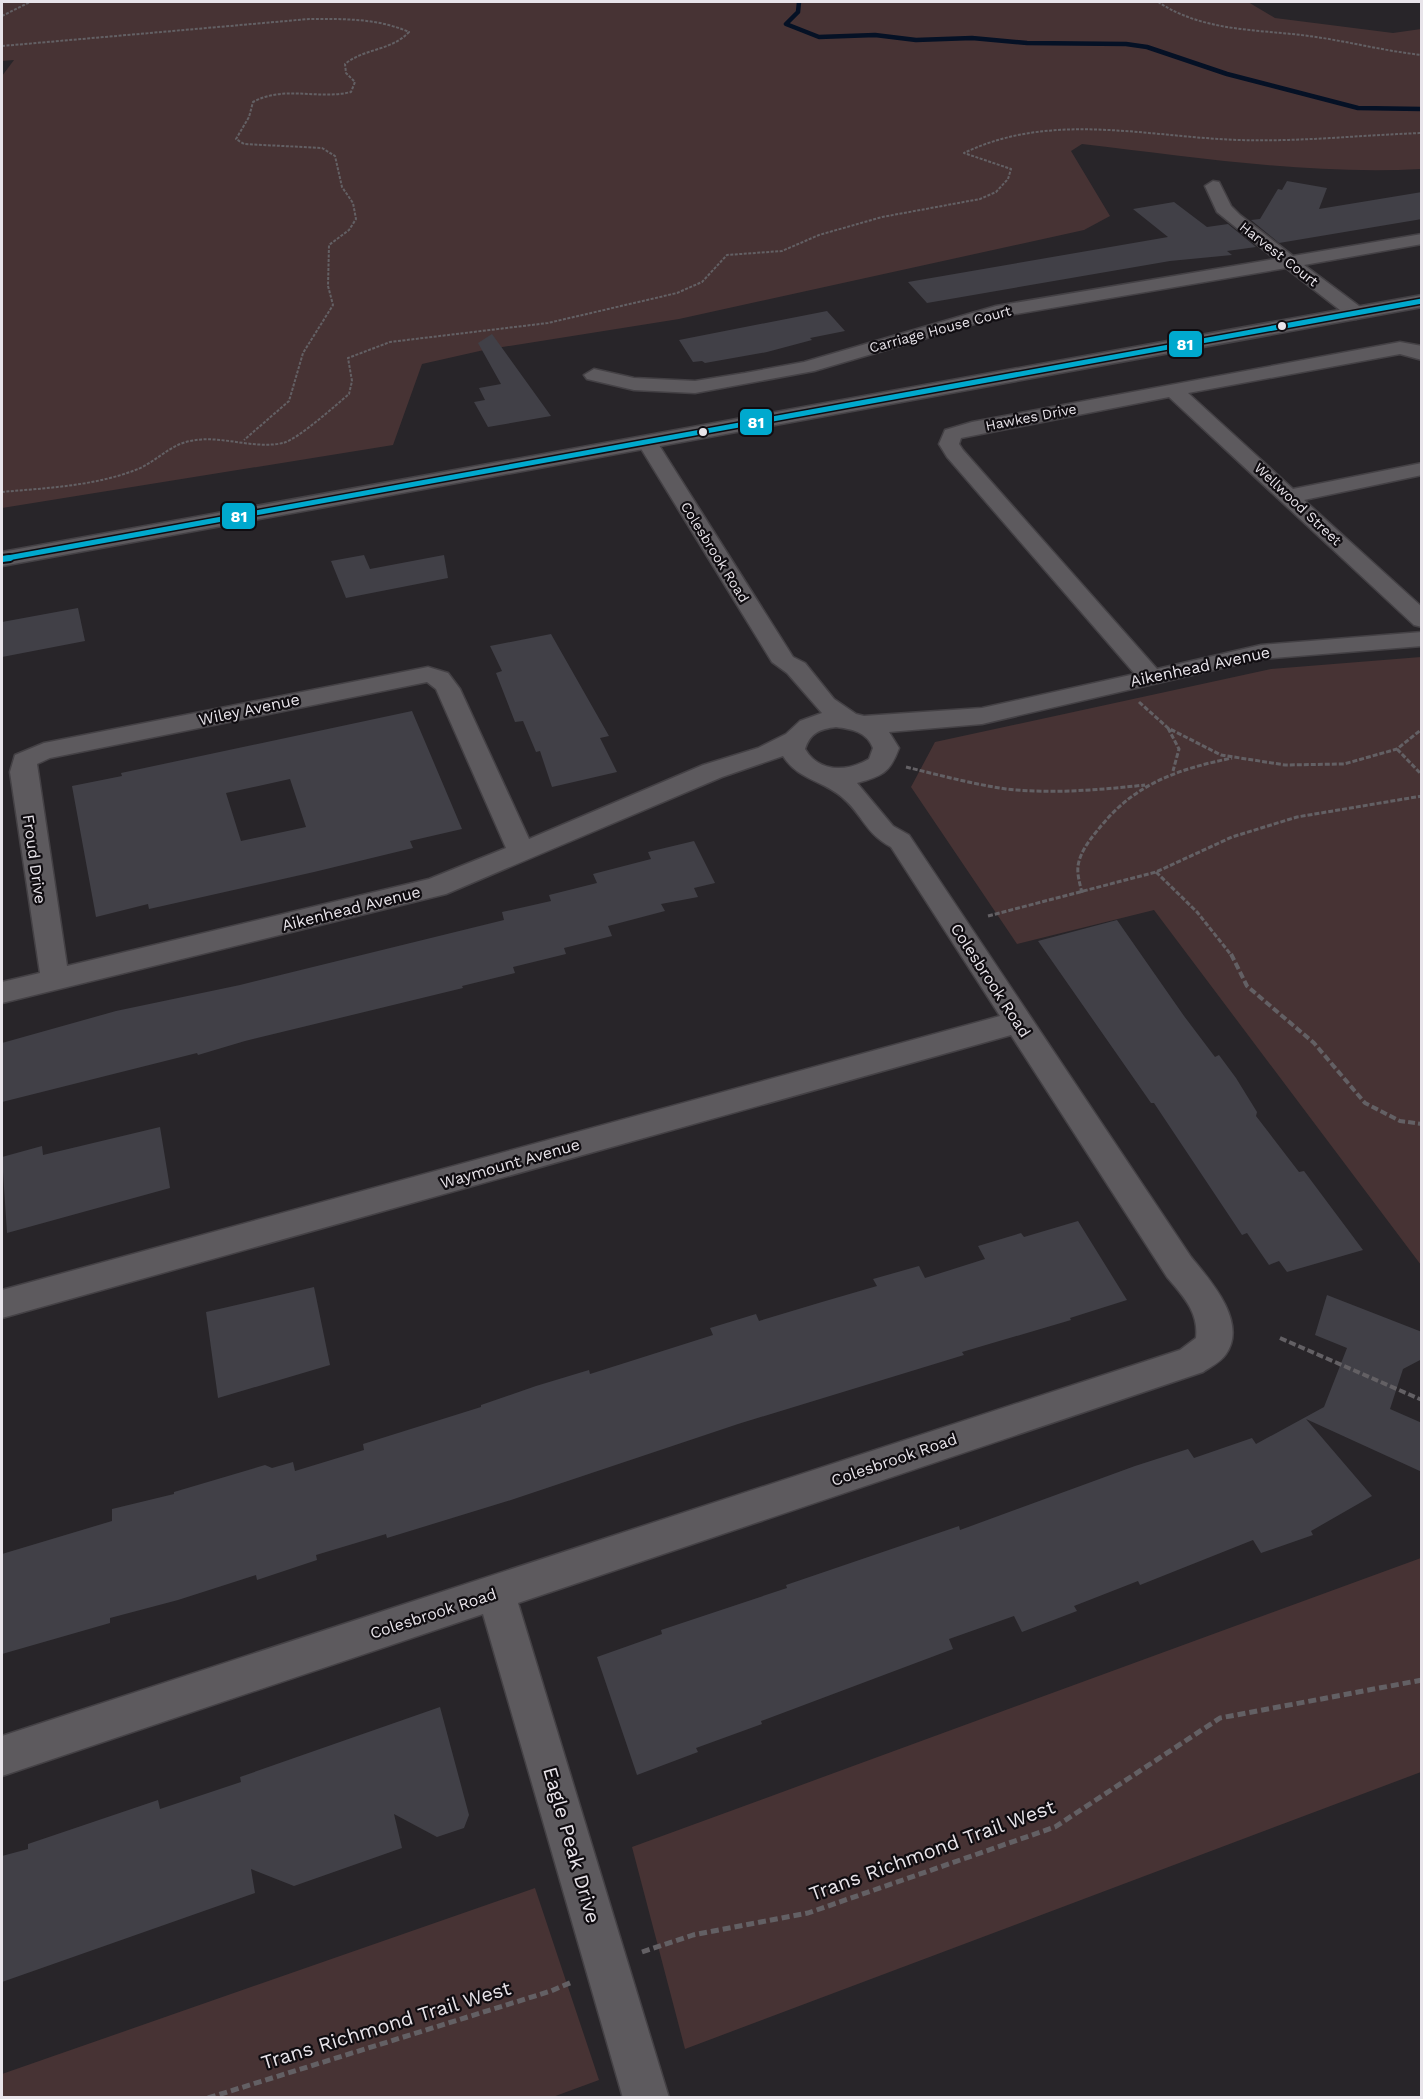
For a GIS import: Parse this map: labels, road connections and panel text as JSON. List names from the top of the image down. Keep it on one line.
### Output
{"streets":{"street":["Harvest Court","Carriage House Court","Hawkes Drive","Wellwood Street","Colesbrook Road","Aikenhead Avenue","Wiley Avenue","Froud Drive","Waymount Avenue","Eagle Peak Drive"],"path":["Trans Richmond Trail West"]},"crossings":[["Harvest Court","Carriage House Court"],["Hawkes Drive","Wellwood Street"],["Hawkes Drive","Aikenhead Avenue"],["Colesbrook Road","Aikenhead Avenue"],["Colesbrook Road","Waymount Avenue"],["Colesbrook Road","Eagle Peak Drive"],["Aikenhead Avenue","Wiley Avenue"],["Aikenhead Avenue","Froud Drive"],["Wiley Avenue","Froud Drive"]],"lines":["transit line 81"]}
